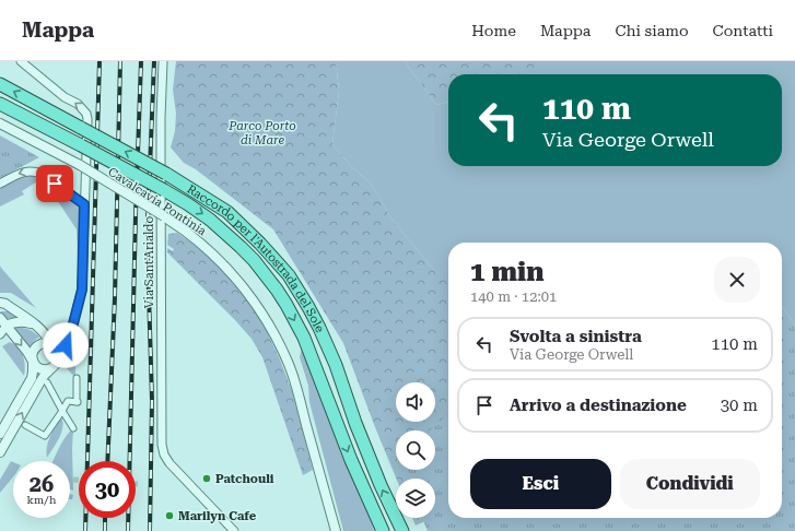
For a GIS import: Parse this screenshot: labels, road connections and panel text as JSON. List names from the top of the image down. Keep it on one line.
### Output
{"streets":{"highway":["Raccordo per l'Autostrada del Sole"],"street":["Cavalcavia Pontinia","Via Sant'Arialdo"]},"parks":["Parco Porto di Mare"],"places":["Patchouli","Marilyn Cafe"],"page":{"header":"Mappa","nav":["Home","Mappa","Chi siamo","Contatti"],"turn":["110 m","Via George Orwell"],"heading":["1 min","140 m · 12:01"],"list":[{"name":"Svolta a sinistra","note":"Via George Orwell","value":"110 m"},{"name":"Arrivo a destinazione","value":"30 m"}],"buttons":["Esci","Condividi"],"speed":"26 km/h","limit":"30"}}
